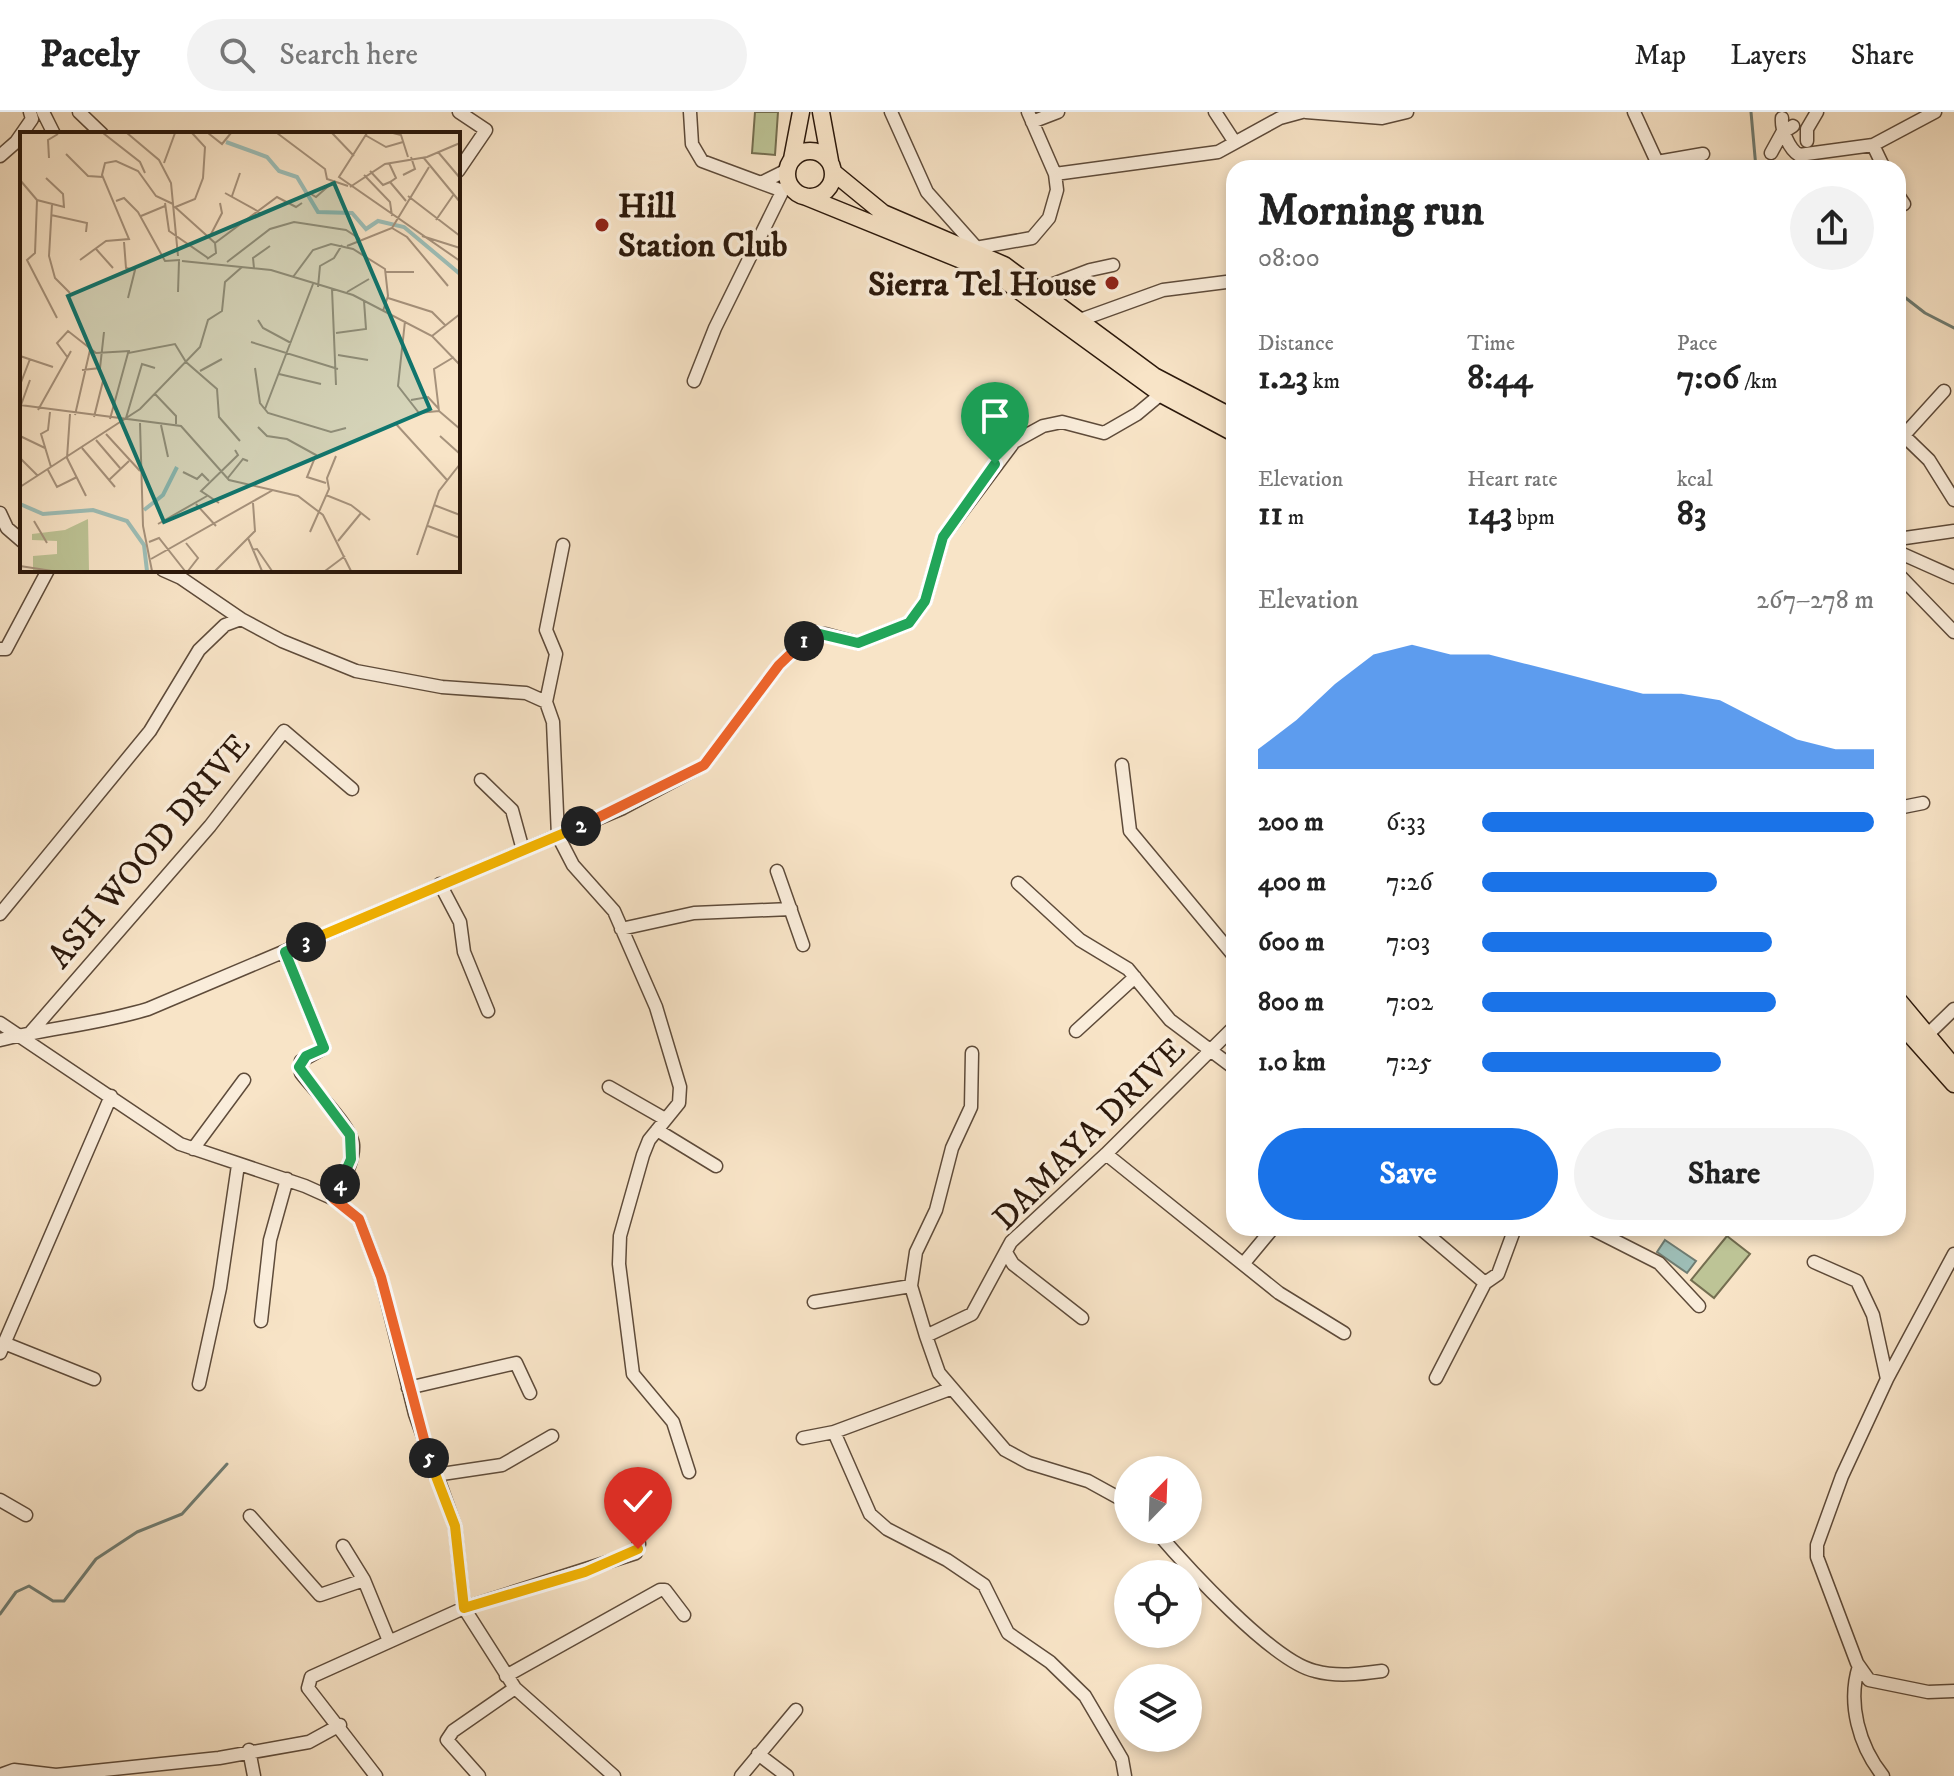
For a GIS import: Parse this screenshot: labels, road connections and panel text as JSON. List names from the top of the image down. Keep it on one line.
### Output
{"streets":{"street":["ASH WOOD DRIVE","DAMAYA DRIVE"]},"places":["Hill Station Club","Sierra Tel House"],"north":"top right","page":{"header":"Pacely","search":"Search here","nav":["Map","Layers","Share"],"heading":["Morning run","08:00"],"stats":[["Distance","1.23 km"],["Time","8:44"],["Pace","7:06 /km"],["Elevation","11 m"],["Heart rate","143 bpm"],["kcal","83"]],"chart":["Elevation","267–278 m"],"pins":["1","2","3","4","5"],"list":[{"name":"200 m","note":"6:33"},{"name":"400 m","note":"7:26"},{"name":"600 m","note":"7:03"},{"name":"800 m","note":"7:02"},{"name":"1.0 km","note":"7:25"}],"buttons":["Save","Share"]}}
